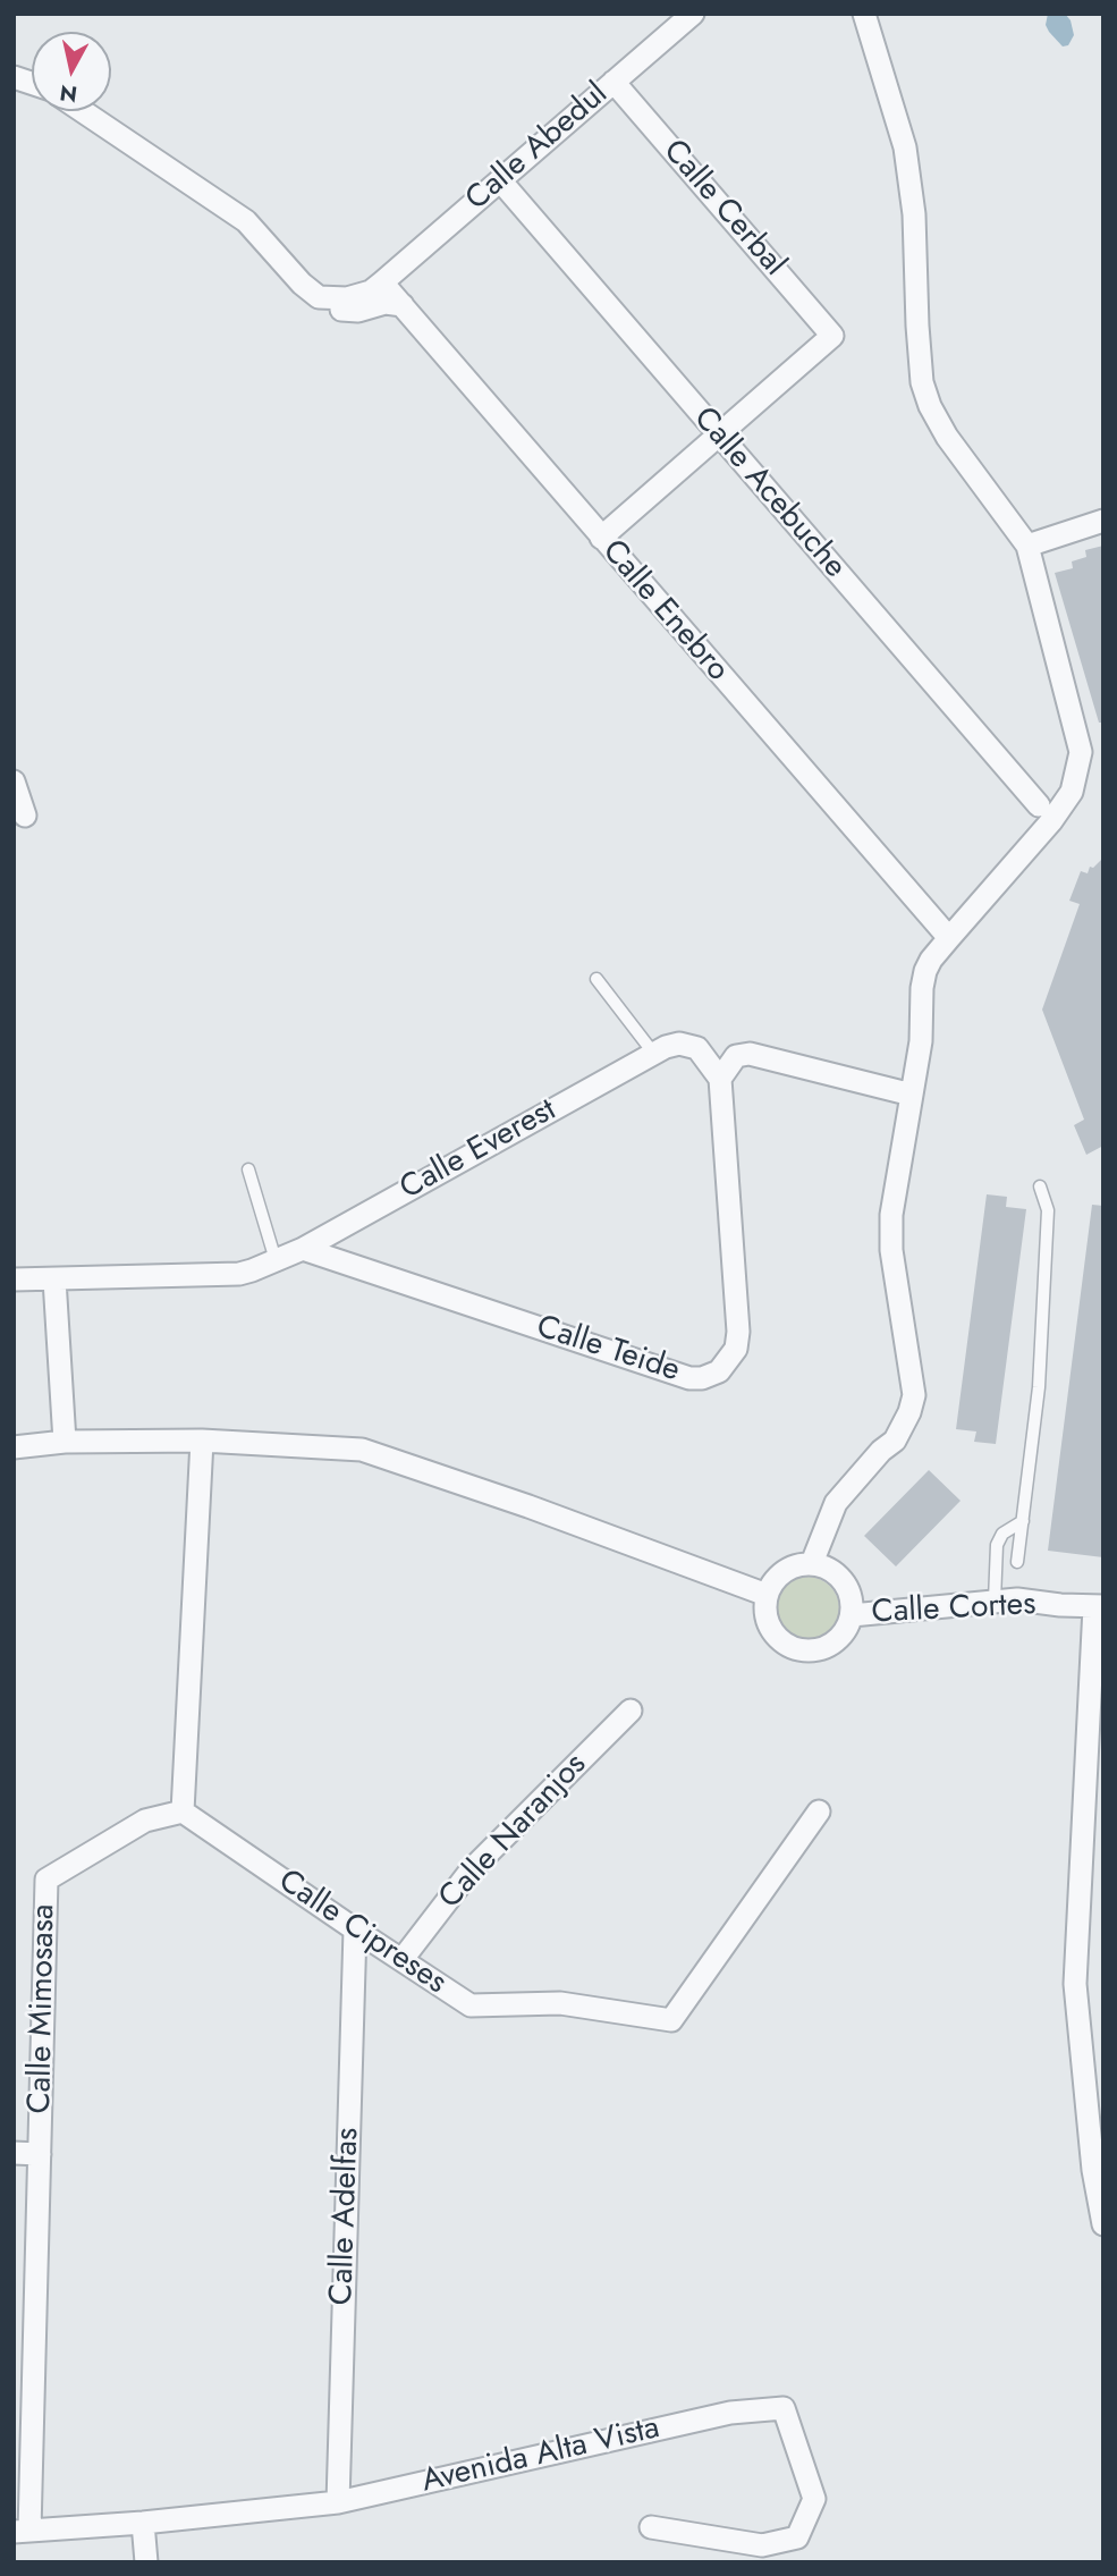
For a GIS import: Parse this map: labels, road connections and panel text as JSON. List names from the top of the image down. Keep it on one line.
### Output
{"streets":{"street":["Calle Abedul","Calle Cerbal","Calle Acebuche","Calle Enebro","Calle Everest","Calle Teide","Calle Cortes","Calle Naranjos","Calle Cipreses","Calle Mimosasa","Calle Adelfas","Avenida Alta Vista"]},"crossings":[["Calle Abedul","Calle Cerbal"],["Calle Abedul","Calle Acebuche"],["Calle Abedul","Calle Enebro"],["Calle Cerbal","Calle Acebuche"],["Calle Everest","Calle Teide"],["Calle Naranjos","Calle Cipreses"],["Calle Cipreses","Calle Mimosasa"],["Calle Cipreses","Calle Adelfas"],["Calle Mimosasa","Avenida Alta Vista"],["Calle Adelfas","Avenida Alta Vista"]],"north":"bottom"}
